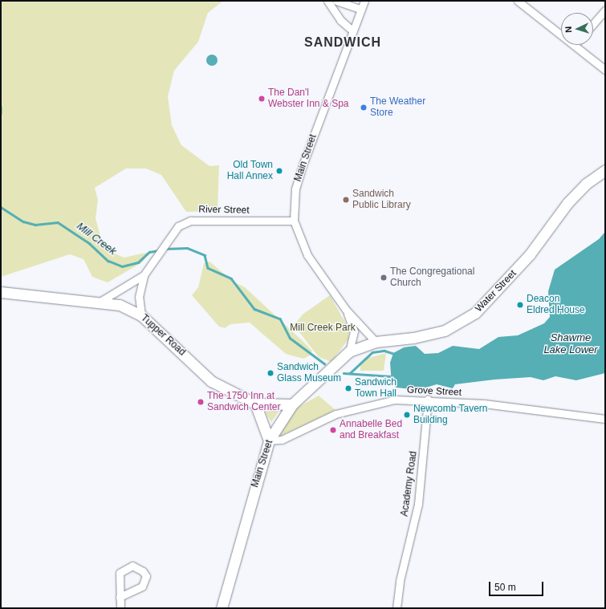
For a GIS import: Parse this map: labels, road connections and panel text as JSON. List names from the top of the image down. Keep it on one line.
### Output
{"streets":{"main road":["Main Street","Water Street","Tupper Road"],"street":["River Street","Grove Street","Academy Road"]},"crossings":[["Main Street","River Street"],["Main Street","Water Street"],["Main Street","Tupper Road"],["Main Street","Grove Street"],["River Street","Tupper Road"],["Grove Street","Academy Road"]],"districts":["SANDWICH"],"water":["Mill Creek","Shawme Lake Lower"],"parks":["Mill Creek Park"],"places":["The Dan'l Webster Inn & Spa","The Weather Store","Old Town Hall Annex","Sandwich Public Library","The Congregational Church","Deacon Eldred House","Sandwich Glass Museum","Sandwich Town Hall","The 1750 Inn at Sandwich Center","Newcomb Tavern Building","Annabelle Bed and Breakfast"],"scale_bar":"50 m","north":"left"}
